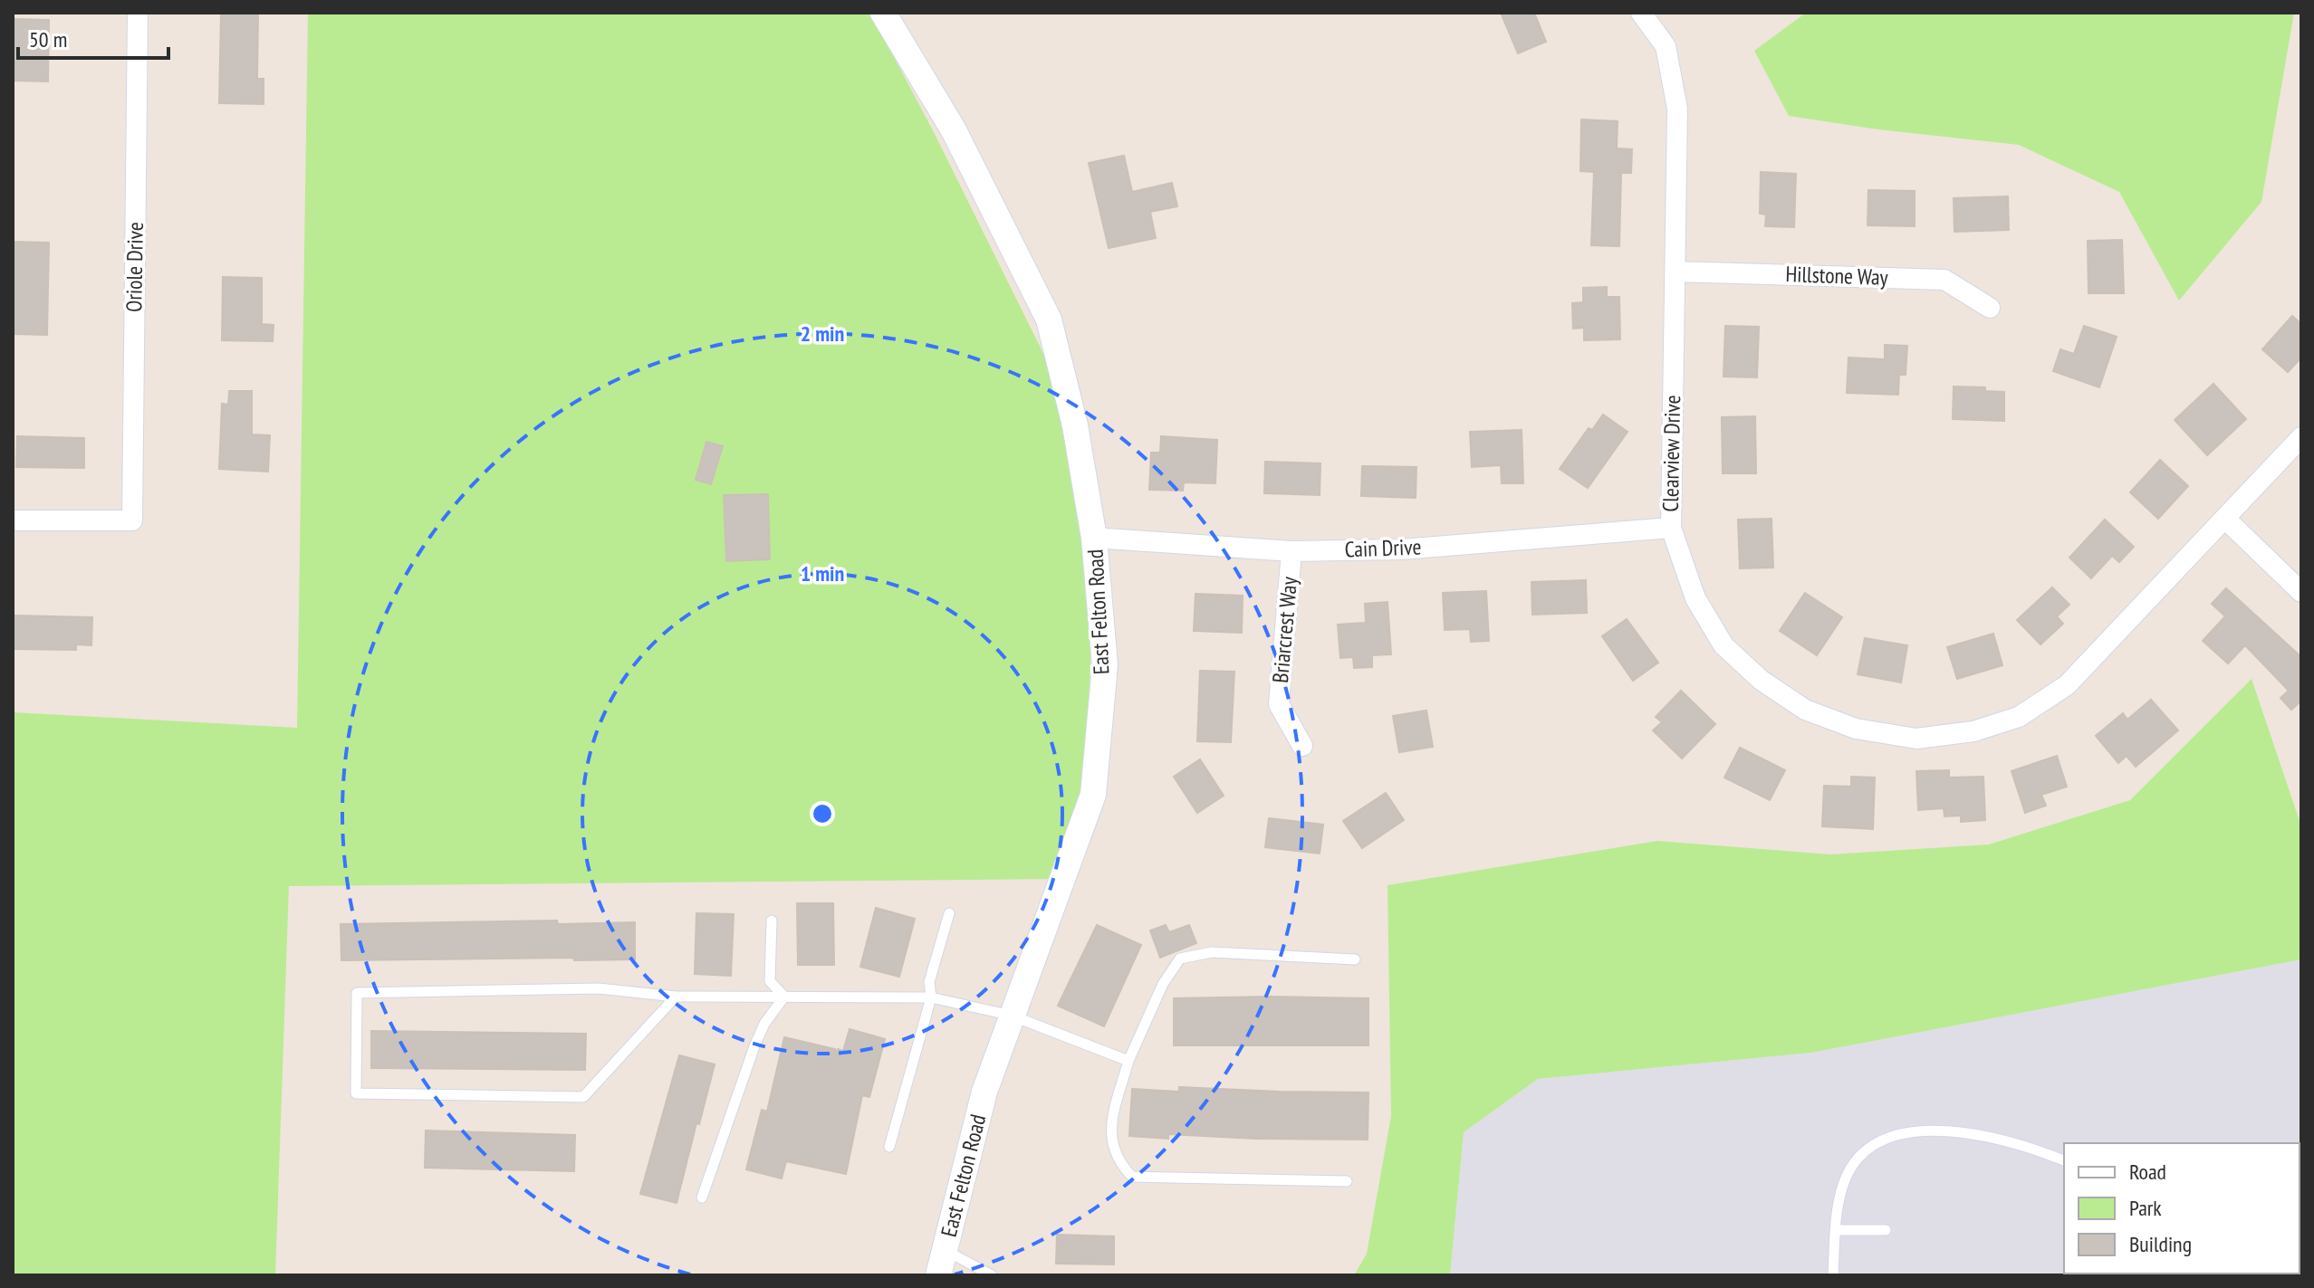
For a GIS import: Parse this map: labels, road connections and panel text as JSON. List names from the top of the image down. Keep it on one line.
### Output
{"streets":{"street":["Oriole Drive","Hillstone Way","Clearview Drive","Cain Drive","East Felton Road","Briarcrest Way"]},"crossings":[["Hillstone Way","Clearview Drive"],["Clearview Drive","Cain Drive"],["Cain Drive","East Felton Road"],["Cain Drive","Briarcrest Way"]],"legend":["Road","Park","Building"],"scale_bar":"50 m","rings":["2 min","1 min"]}
